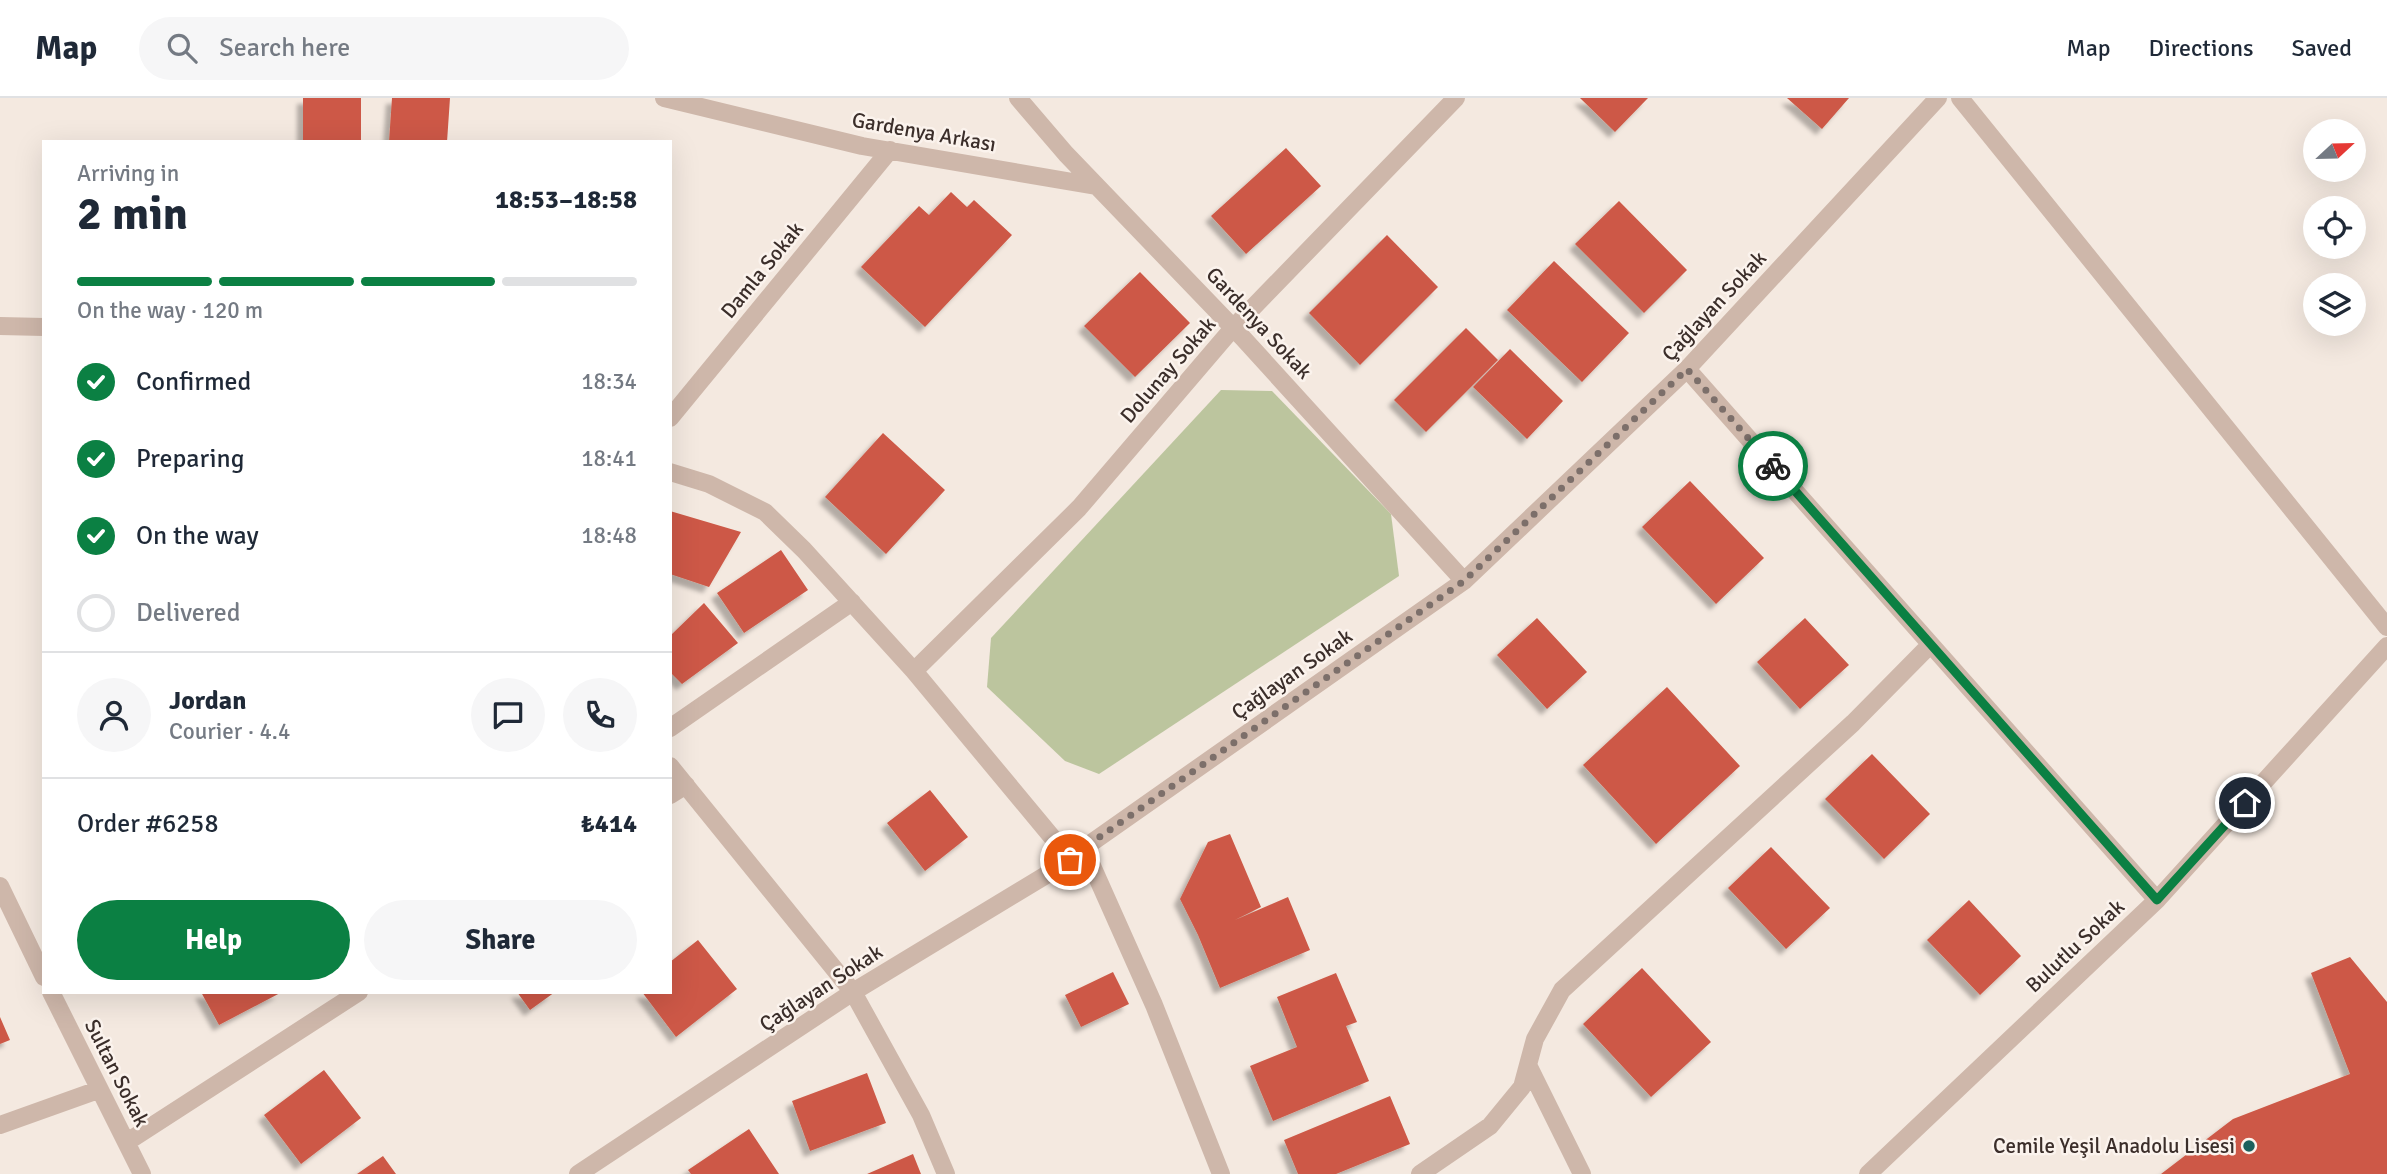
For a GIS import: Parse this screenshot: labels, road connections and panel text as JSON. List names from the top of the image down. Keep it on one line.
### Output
{"streets":{"street":["Gardenya Arkası","Damla Sokak","Çağlayan Sokak","Gardenya Sokak","Dolunay Sokak","Bulutlu Sokak","Sultan Sokak"]},"crossings":[["Gardenya Arkası","Damla Sokak"],["Gardenya Arkası","Gardenya Sokak"],["Çağlayan Sokak","Gardenya Sokak"],["Gardenya Sokak","Dolunay Sokak"]],"places":["Cemile Yeşil Anadolu Lisesi"],"north":"right","page":{"header":"Map","search":"Search here","nav":["Map","Directions","Saved"],"heading":["2 min","Arriving in","18:53–18:58"],"panel":["Jordan","Courier · 4.4","Order #6258","₺414"],"bar":"On the way · 120 m","list":[["Confirmed","18:34"],["Preparing","18:41"],["On the way","18:48"],"Delivered"],"buttons":["Help","Share"]}}
